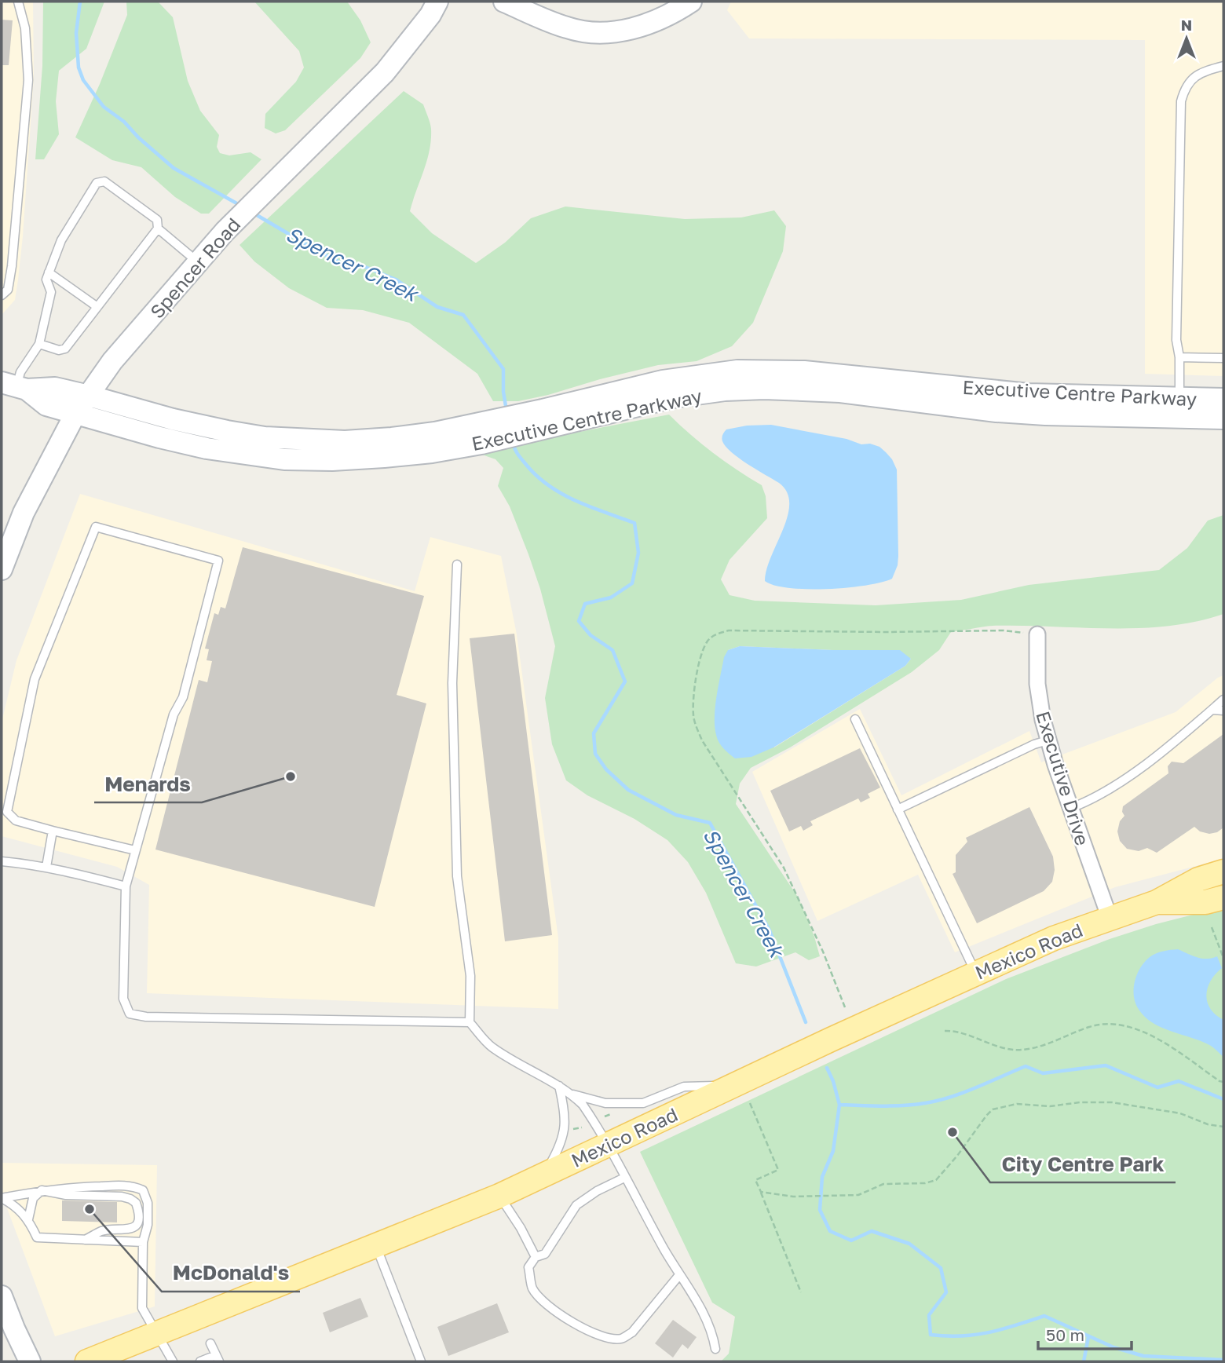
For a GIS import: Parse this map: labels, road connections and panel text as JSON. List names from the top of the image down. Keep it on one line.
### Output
{"streets":{"main road":["Mexico Road"],"street":["Spencer Road","Executive Centre Parkway","Executive Drive"]},"crossings":[["Spencer Road","Executive Centre Parkway"],["Executive Drive","Mexico Road"]],"water":["Spencer Creek"],"places":["Menards","City Centre Park","McDonald's"],"scale_bar":"50 m","north":"top"}
